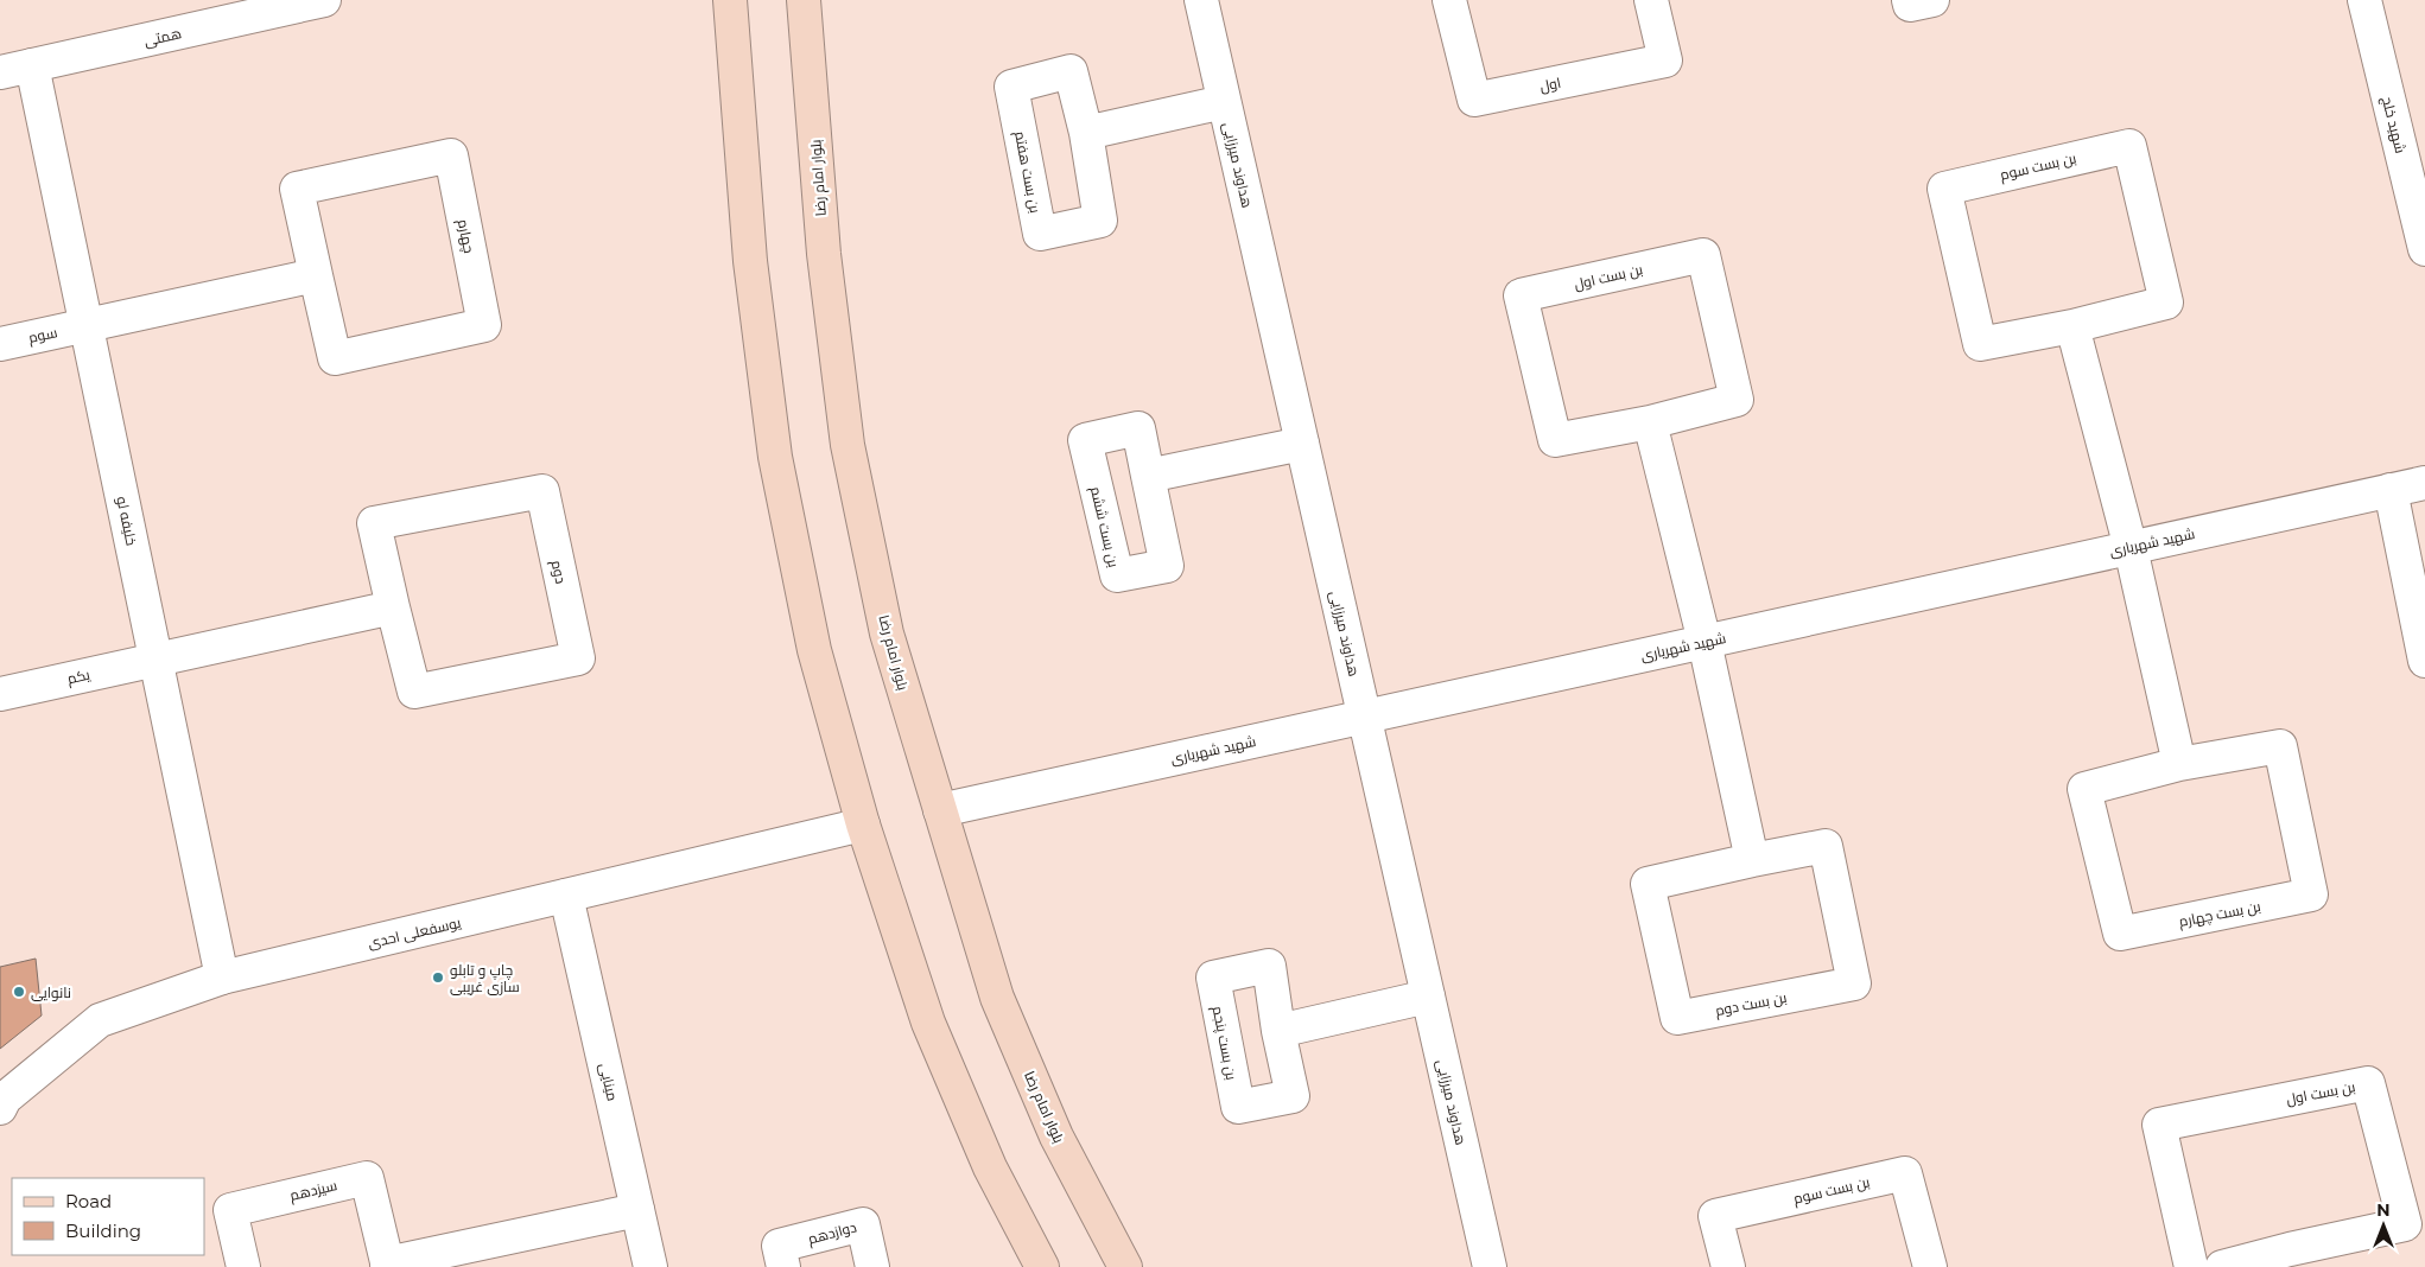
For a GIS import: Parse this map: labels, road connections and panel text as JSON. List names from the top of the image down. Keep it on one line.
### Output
{"streets":{"main road":["بلوار امام رضا"],"street":["همتی","اول","شهید خلج","هداوند میرزایی","بن بست سوم","بن بست هفتم","چهارم","بن بست اول","سوم","خلیفه لو","شهید شهریاری","دوم","یکم","بن بست چهارم","یوسفعلی احدی","بن بست دوم","مینایی","سیزدهم","دوازدهم"]},"crossings":[["همتی","خلیفه لو"],["هداوند میرزایی","شهید شهریاری"],["بلوار امام رضا","شهید شهریاری"],["سوم","خلیفه لو"],["خلیفه لو","یکم"],["خلیفه لو","یوسفعلی احدی"],["یوسفعلی احدی","مینایی"],["مینایی","سیزدهم"]],"places":["چاپ و تابلو سازی غریبی","نانوایی"],"legend":["Road","Building"],"north":"top"}
